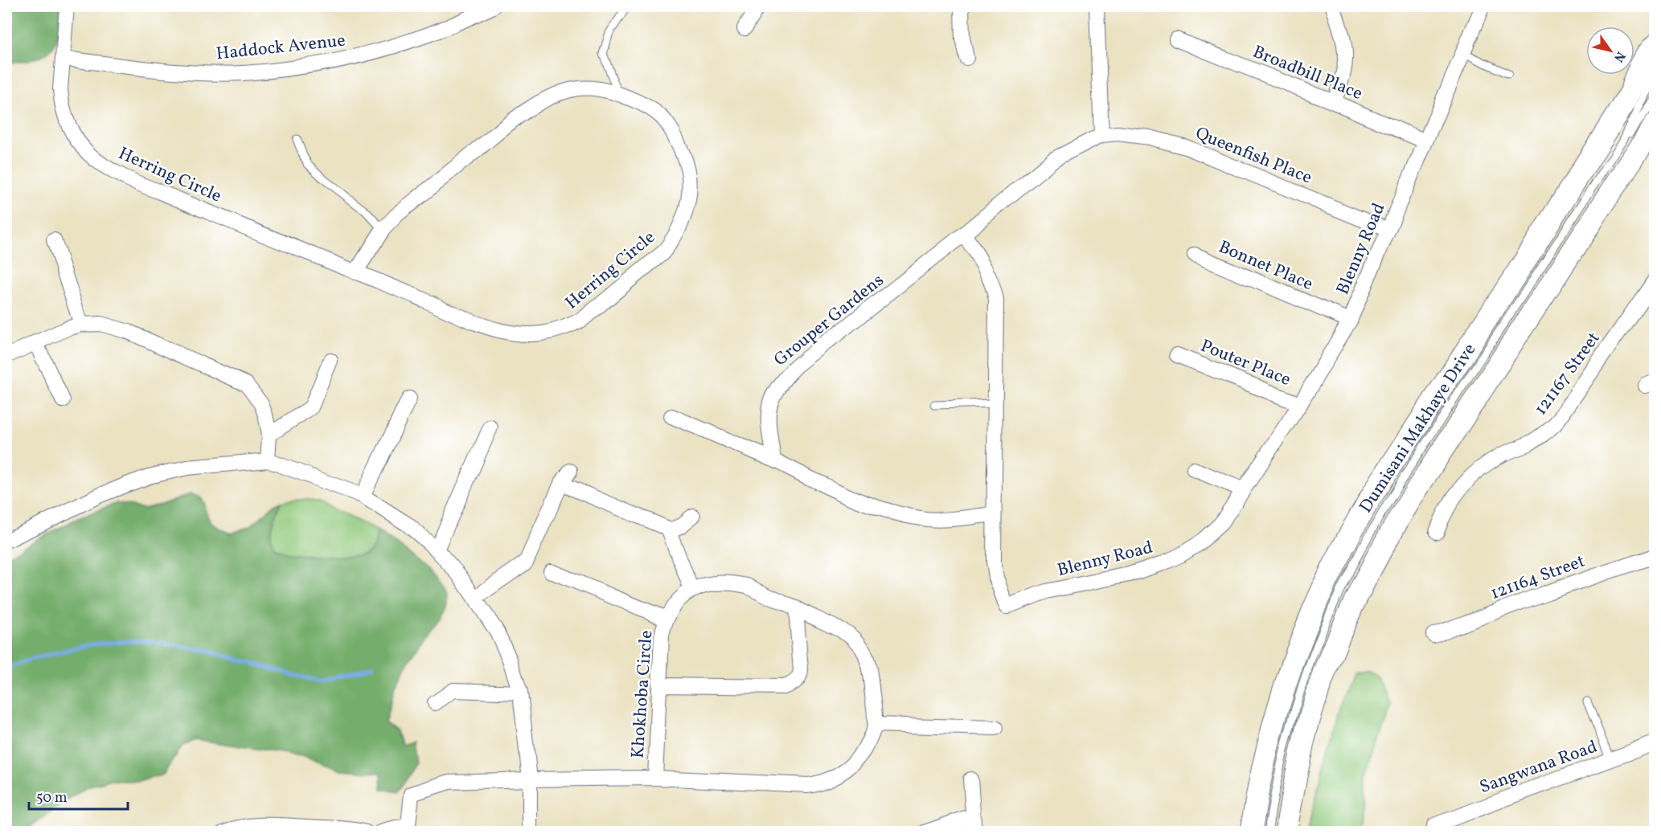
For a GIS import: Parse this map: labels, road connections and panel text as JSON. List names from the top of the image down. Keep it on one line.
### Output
{"streets":{"main road":["Dumisani Makhaye Drive"],"street":["Haddock Avenue","Broadbill Place","Queenfish Place","Herring Circle","Blenny Road","Bonnet Place","Grouper Gardens","Pouter Place","121167 Street","121164 Street","Khokhoba Circle","Sangwana Road"]},"crossings":[["Haddock Avenue","Herring Circle"],["Broadbill Place","Blenny Road"],["Queenfish Place","Blenny Road"],["Queenfish Place","Grouper Gardens"],["Blenny Road","Bonnet Place"],["Blenny Road","Pouter Place"]],"scale_bar":"50 m","north":"bottom right"}
